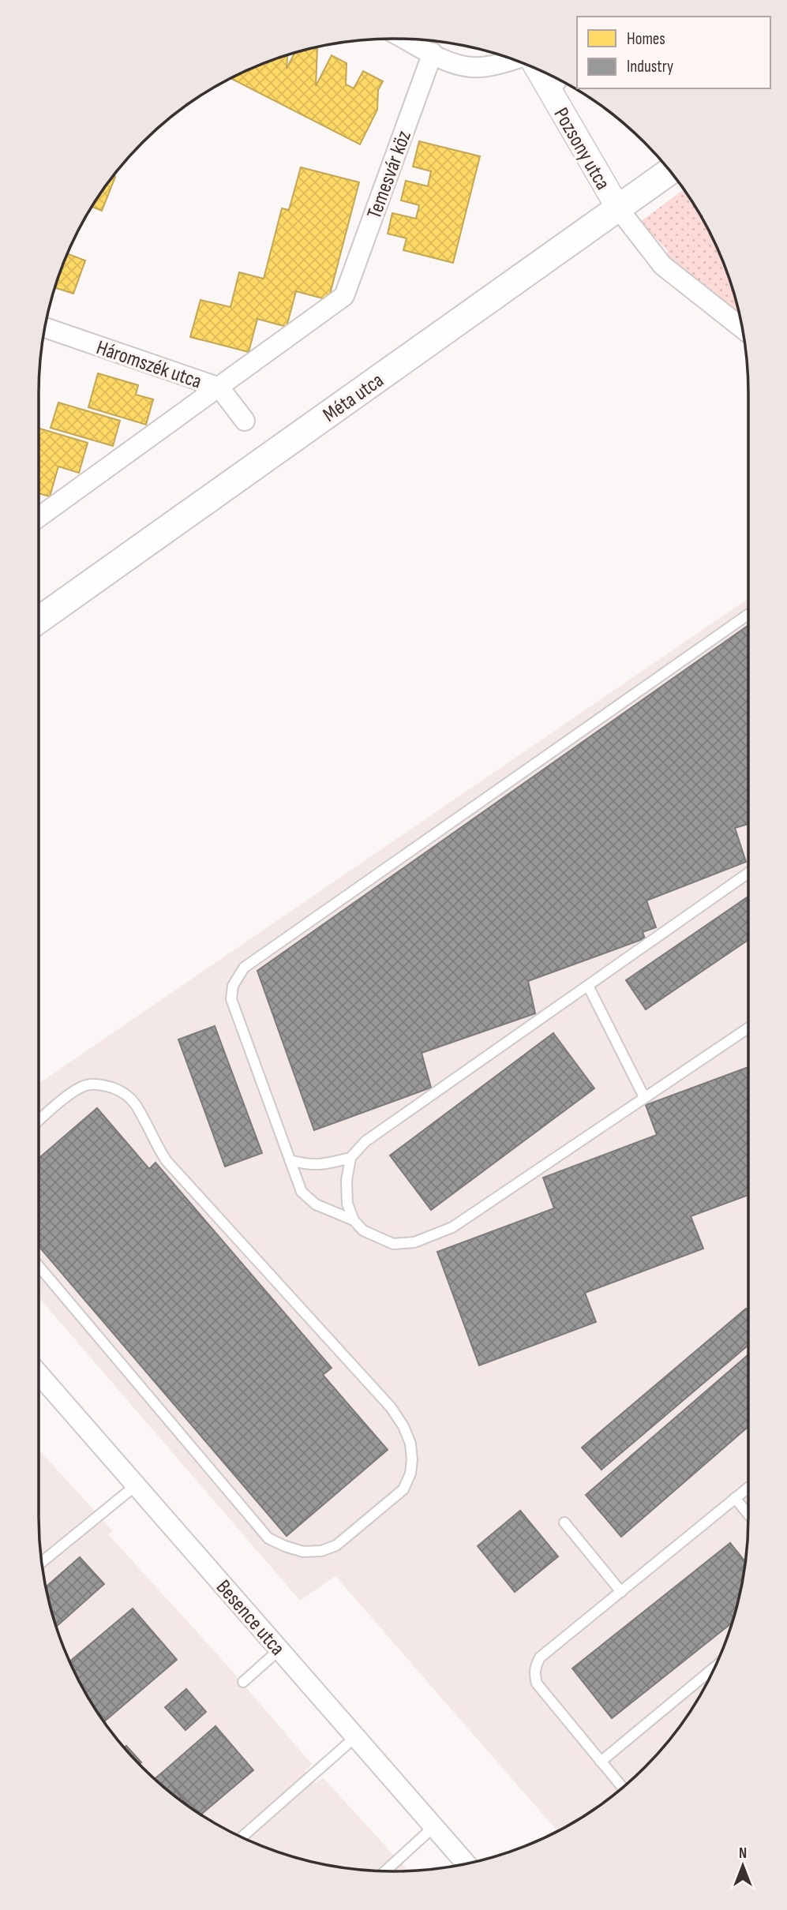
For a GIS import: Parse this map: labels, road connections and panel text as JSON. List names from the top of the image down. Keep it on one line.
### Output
{"streets":{"main road":["Méta utca"],"street":["Pozsony utca","Temesvár köz","Háromszék utca","Besence utca"]},"crossings":[["Pozsony utca","Méta utca"],["Temesvár köz","Háromszék utca"]],"legend":["Homes","Industry"],"north":"top"}
